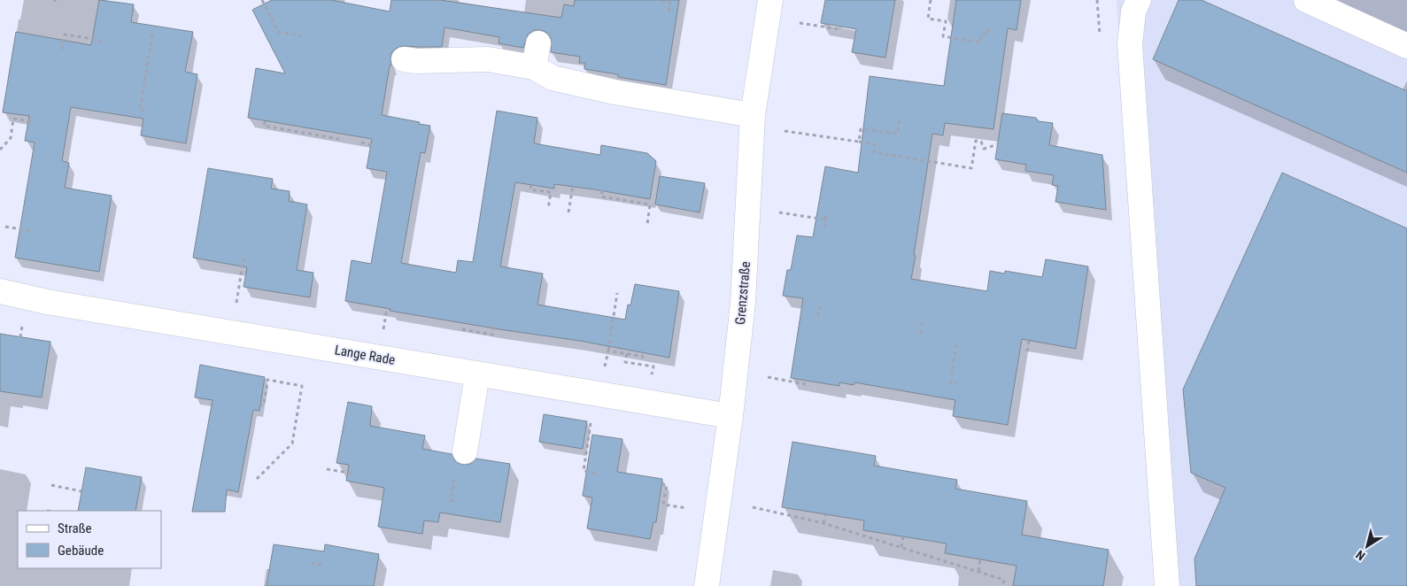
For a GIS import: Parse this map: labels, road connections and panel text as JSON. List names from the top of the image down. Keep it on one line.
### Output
{"streets":{"street":["Grenzstraße","Lange Rade"]},"crossings":[["Grenzstraße","Lange Rade"]],"legend":["Straße","Gebäude"],"north":"bottom left"}
